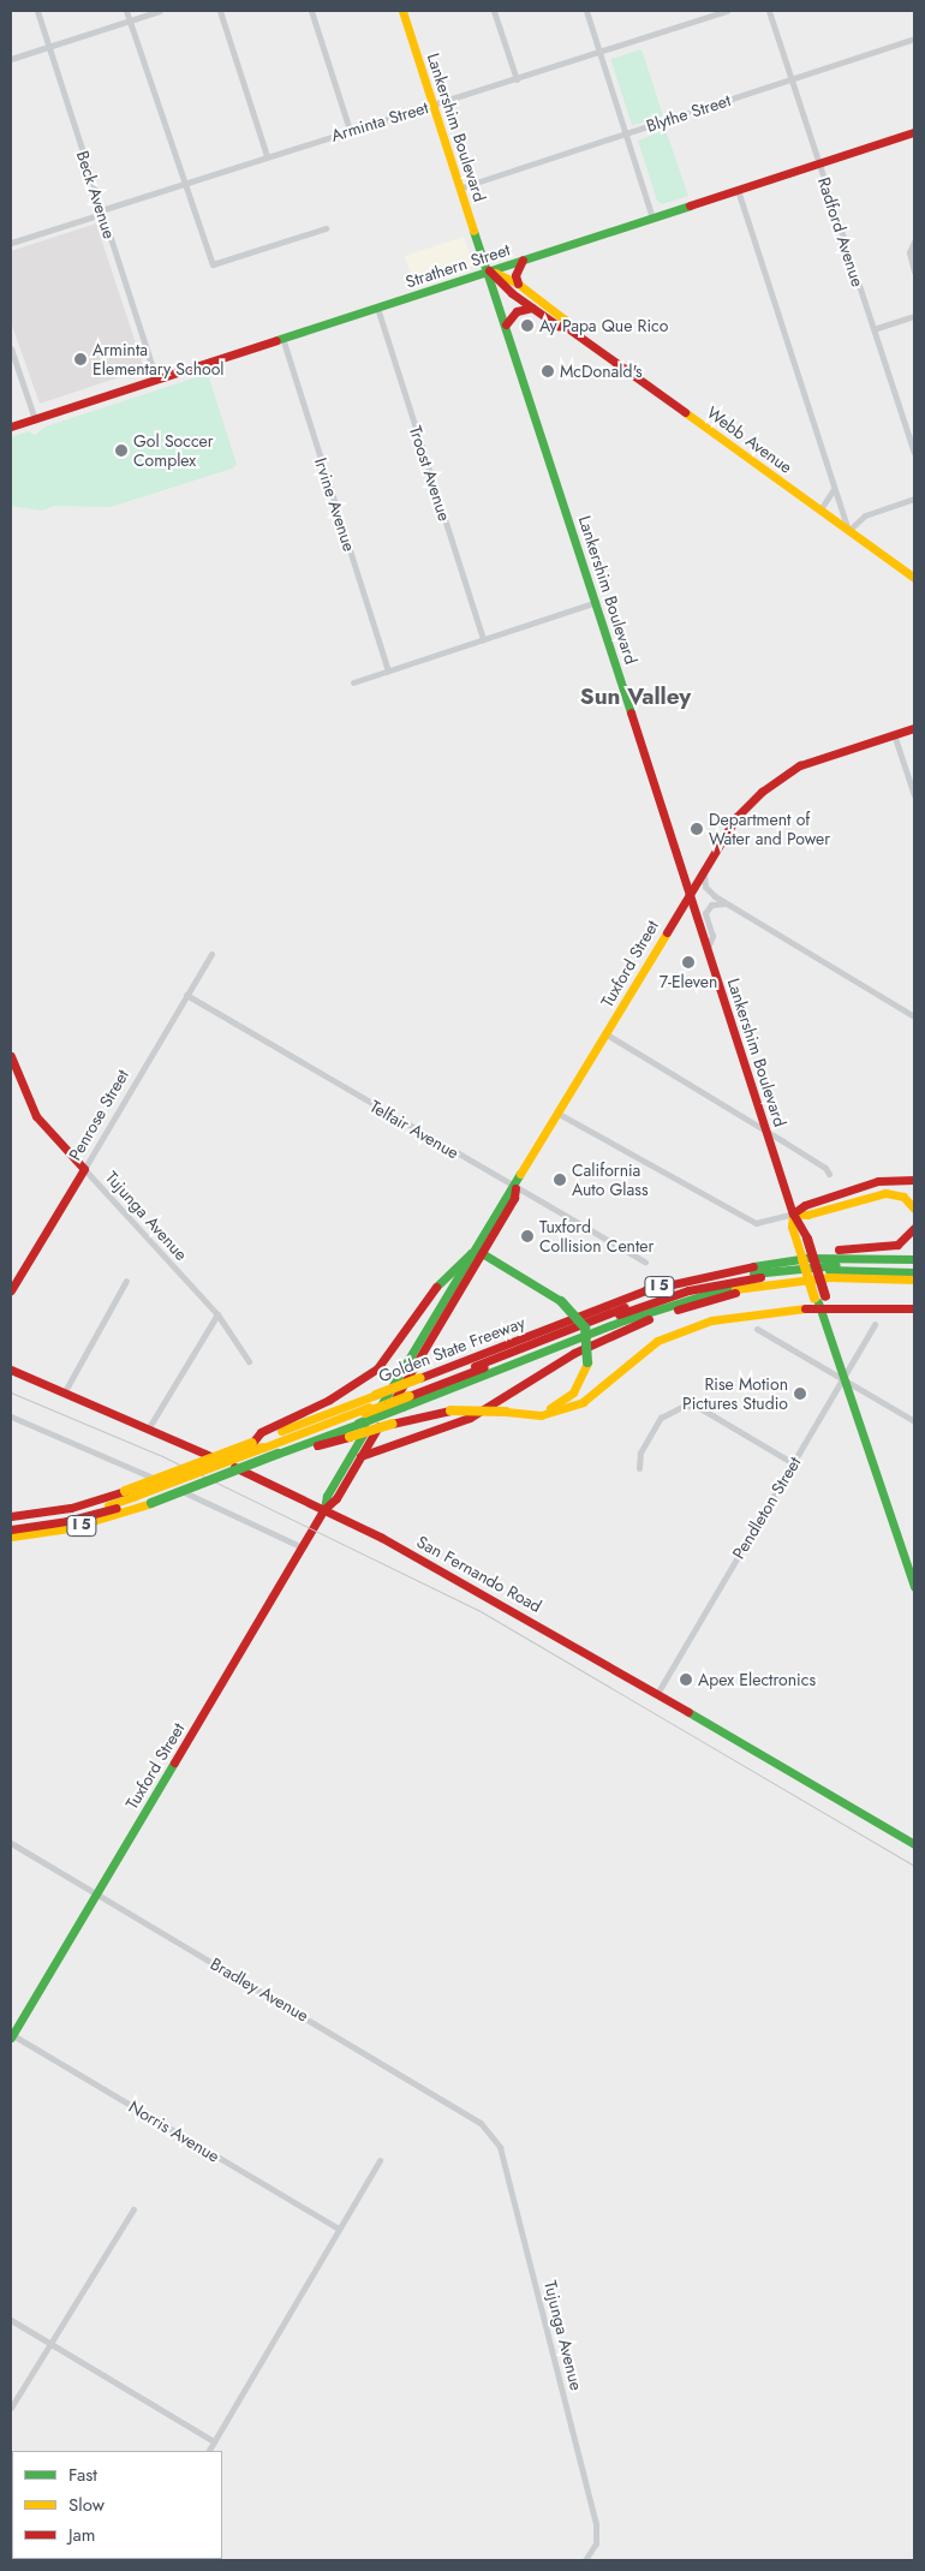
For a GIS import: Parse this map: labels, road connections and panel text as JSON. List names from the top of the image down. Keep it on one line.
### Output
{"streets":{"main road":["Lankershim Boulevard","Strathern Street","Webb Avenue","Tuxford Street","Penrose Street","Tujunga Avenue","I 5","Golden State Freeway","San Fernando Road"],"street":["Blythe Street","Arminta Street","Beck Avenue","Radford Avenue","Troost Avenue","Irvine Avenue","Telfair Avenue","Pendleton Street","Bradley Avenue","Norris Avenue"]},"crossings":[["Blythe Street","Lankershim Boulevard"],["Blythe Street","Radford Avenue"],["Arminta Street","Lankershim Boulevard"],["Arminta Street","Beck Avenue"],["Lankershim Boulevard","Strathern Street"],["Lankershim Boulevard","Webb Avenue"],["Lankershim Boulevard","Tuxford Street"],["Lankershim Boulevard","Pendleton Street"],["Beck Avenue","Strathern Street"],["Radford Avenue","Strathern Street"],["Strathern Street","Webb Avenue"],["Strathern Street","Troost Avenue"],["Strathern Street","Irvine Avenue"],["Tuxford Street","Telfair Avenue"],["Tuxford Street","San Fernando Road"],["Tuxford Street","Bradley Avenue"],["Tuxford Street","Norris Avenue"],["Penrose Street","Telfair Avenue"],["Penrose Street","Tujunga Avenue"],["Tujunga Avenue","Bradley Avenue"],["Pendleton Street","San Fernando Road"]],"districts":["Sun Valley"],"places":["Ay Papa Que Rico","Arminta Elementary School","McDonald's","Gol Soccer Complex","Department of Water and Power","7-Eleven","California Auto Glass","Tuxford Collision Center","Rise Motion Pictures Studio","Apex Electronics"],"legend":["Fast","Slow","Jam"]}
